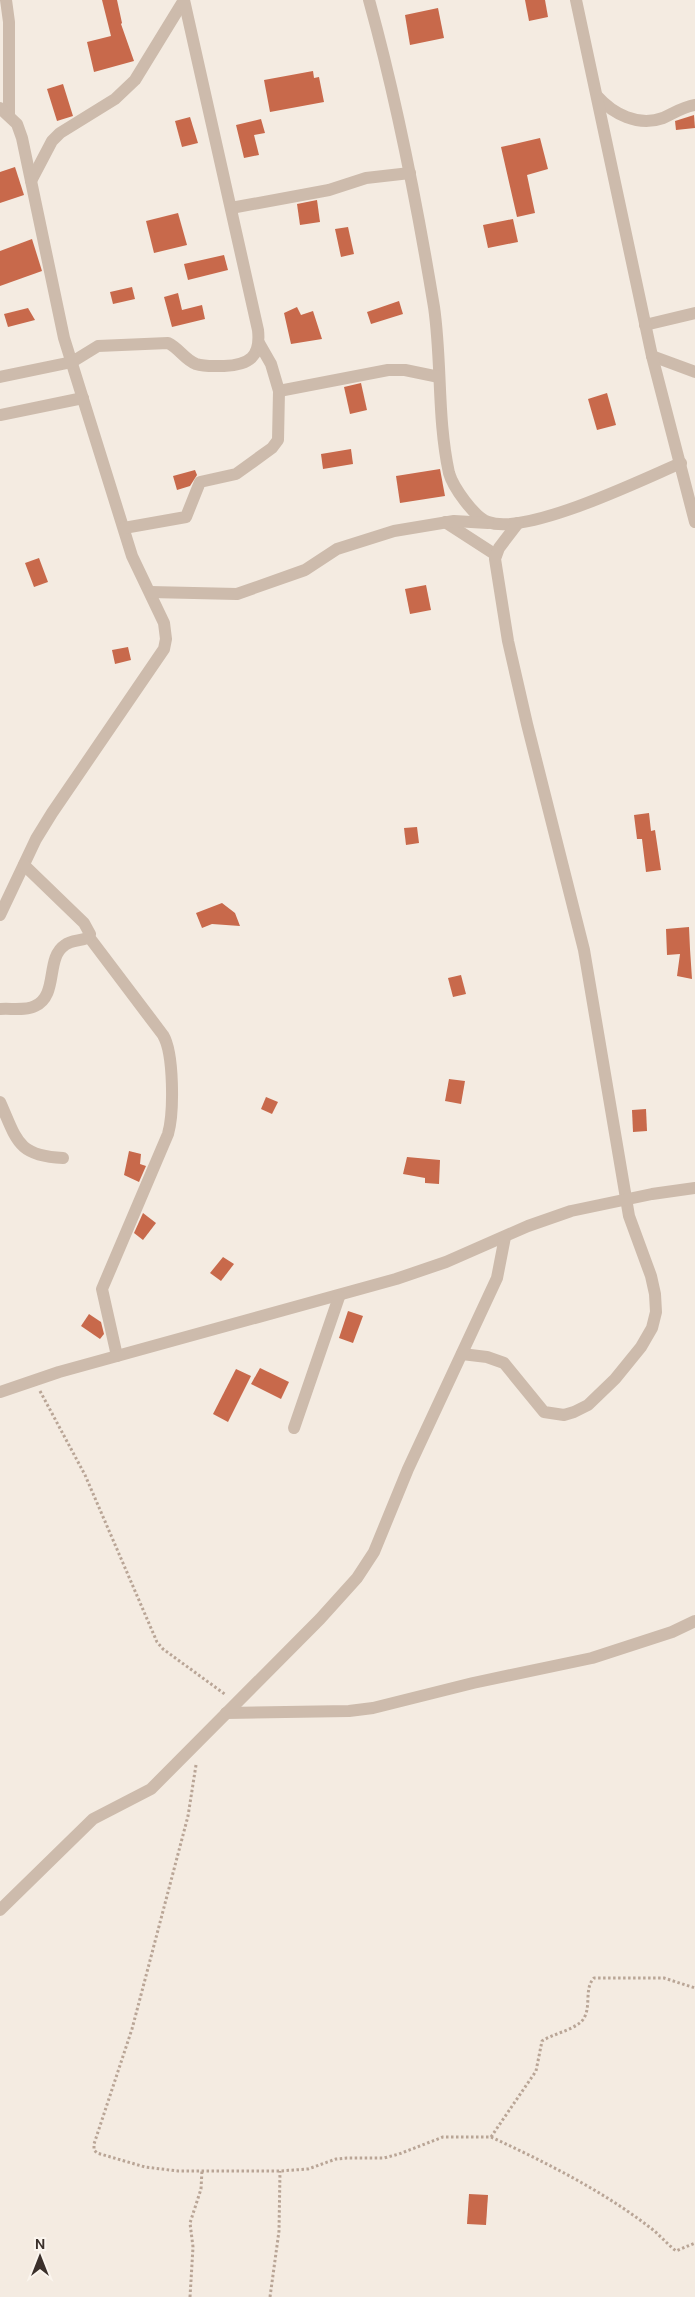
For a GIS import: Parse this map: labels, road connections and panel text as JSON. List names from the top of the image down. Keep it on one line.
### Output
{"north":"top"}
